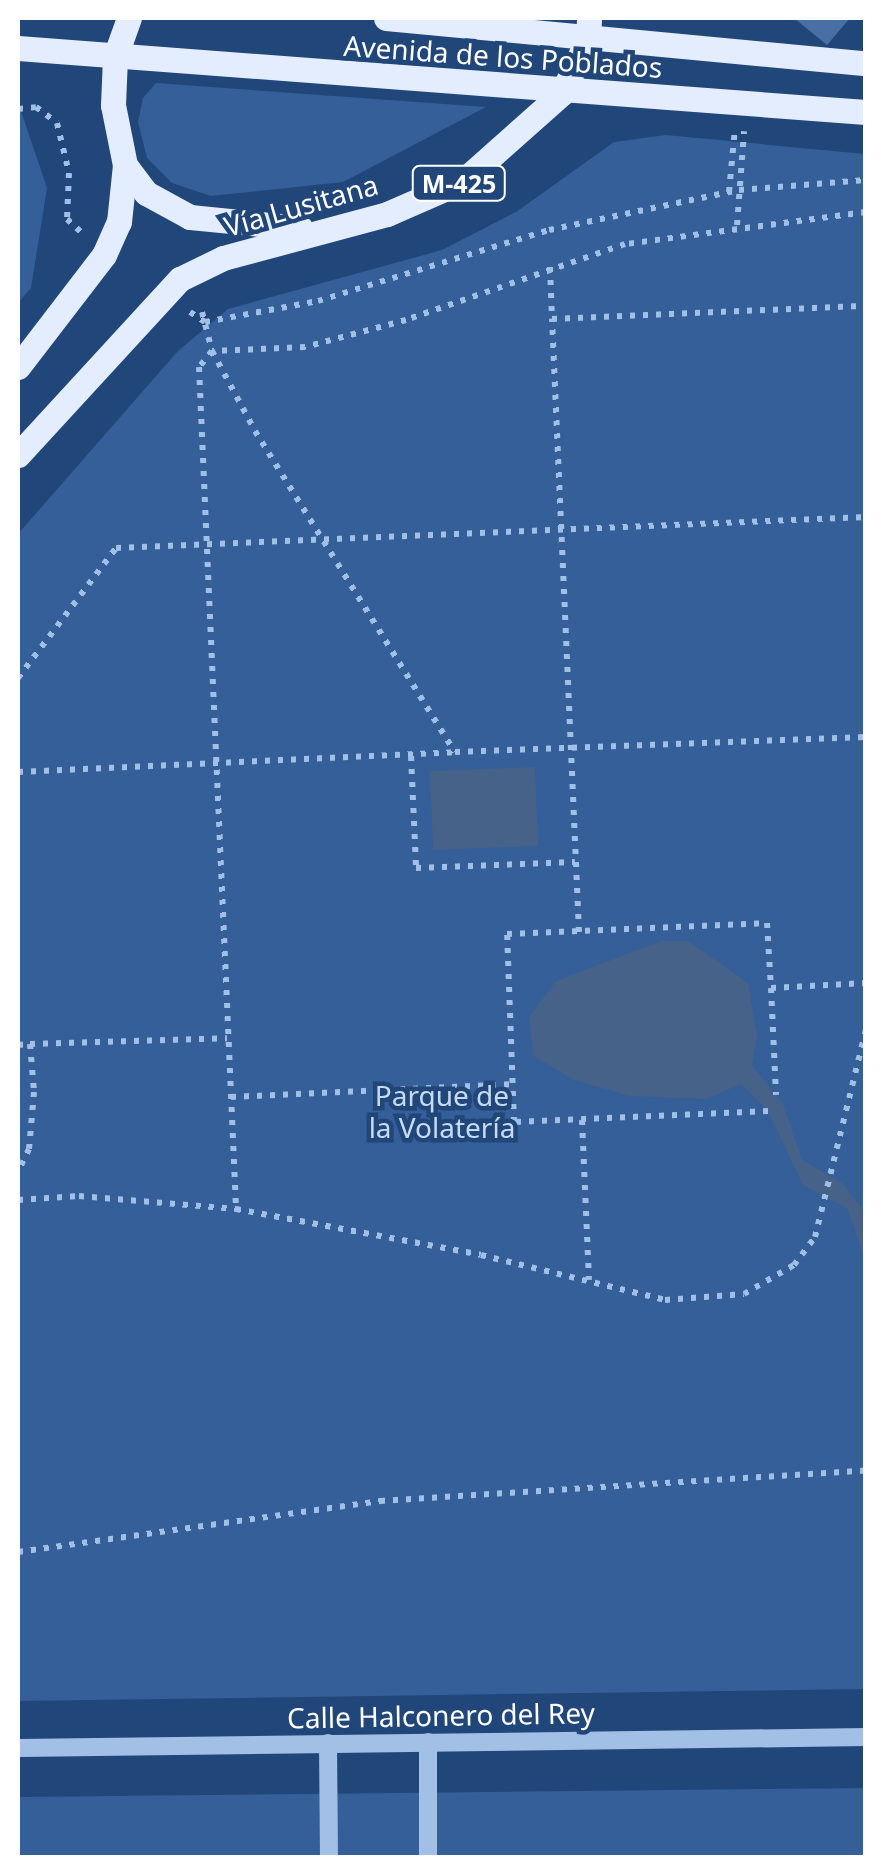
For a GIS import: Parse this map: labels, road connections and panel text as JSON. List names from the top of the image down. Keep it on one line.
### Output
{"streets":{"main road":["Avenida de los Poblados","M-425","Vía Lusitana"],"street":["Calle Halconero del Rey"]},"crossings":[["Avenida de los Poblados","Vía Lusitana"],["M-425","Vía Lusitana"]],"parks":["Parque de la Volatería"]}
